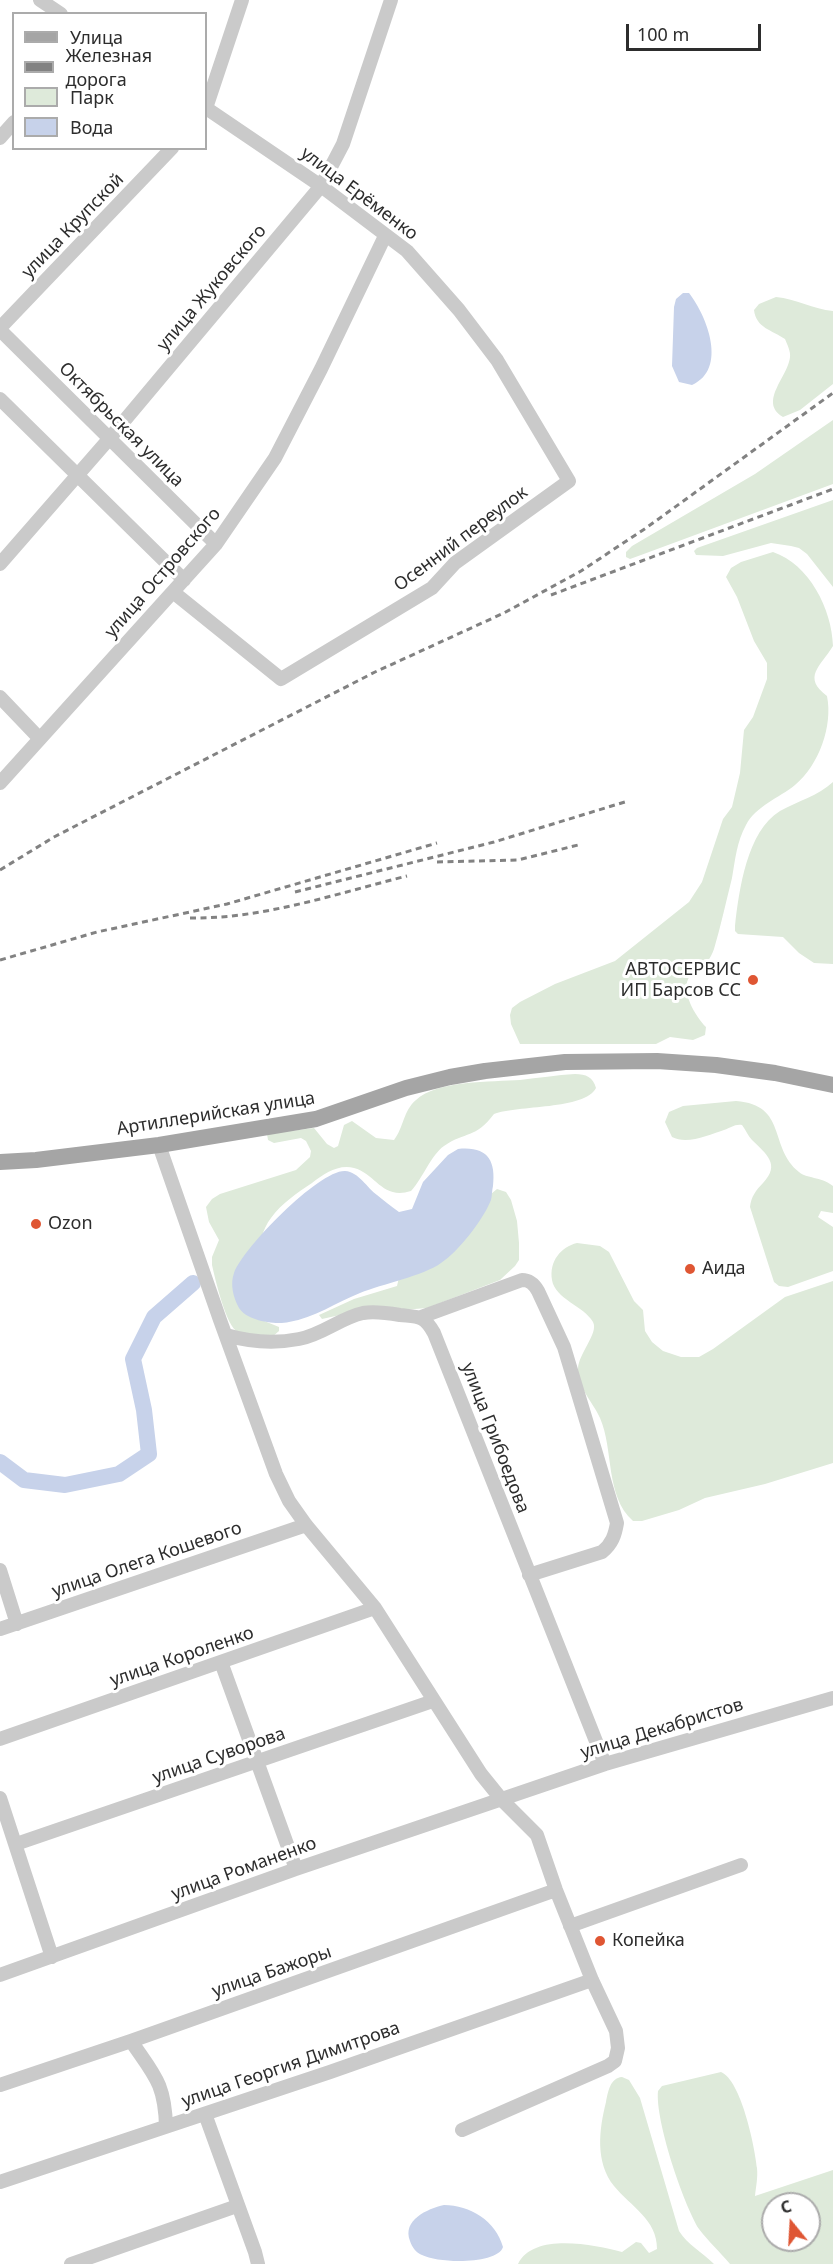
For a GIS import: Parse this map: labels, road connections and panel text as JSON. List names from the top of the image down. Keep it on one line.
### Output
{"streets":{"main road":["Артиллерийская улица"],"street":["улица Ерёменко","улица Крупской","улица Жуковского","Октябрьская улица","Осенний переулок","улица Островского","улица Грибоедова","улица Олега Кошевого","улица Короленко","улица Декабристов","улица Суворова","улица Романенко","улица Бажоры","улица Георгия Димитрова"]},"crossings":[["улица Ерёменко","улица Жуковского"],["улица Ерёменко","Осенний переулок"],["улица Ерёменко","улица Островского"],["улица Крупской","Октябрьская улица"],["улица Жуковского","Октябрьская улица"],["Октябрьская улица","улица Островского"],["Осенний переулок","улица Островского"],["улица Грибоедова","улица Декабристов"],["улица Декабристов","улица Романенко"]],"places":["АВТОСЕРВИС ИП Барсов СС","Ozon","Аида","Копейка"],"legend":["Улица","Железная дорога","Парк","Вода"],"scale_bar":"100 m","north":"top"}
